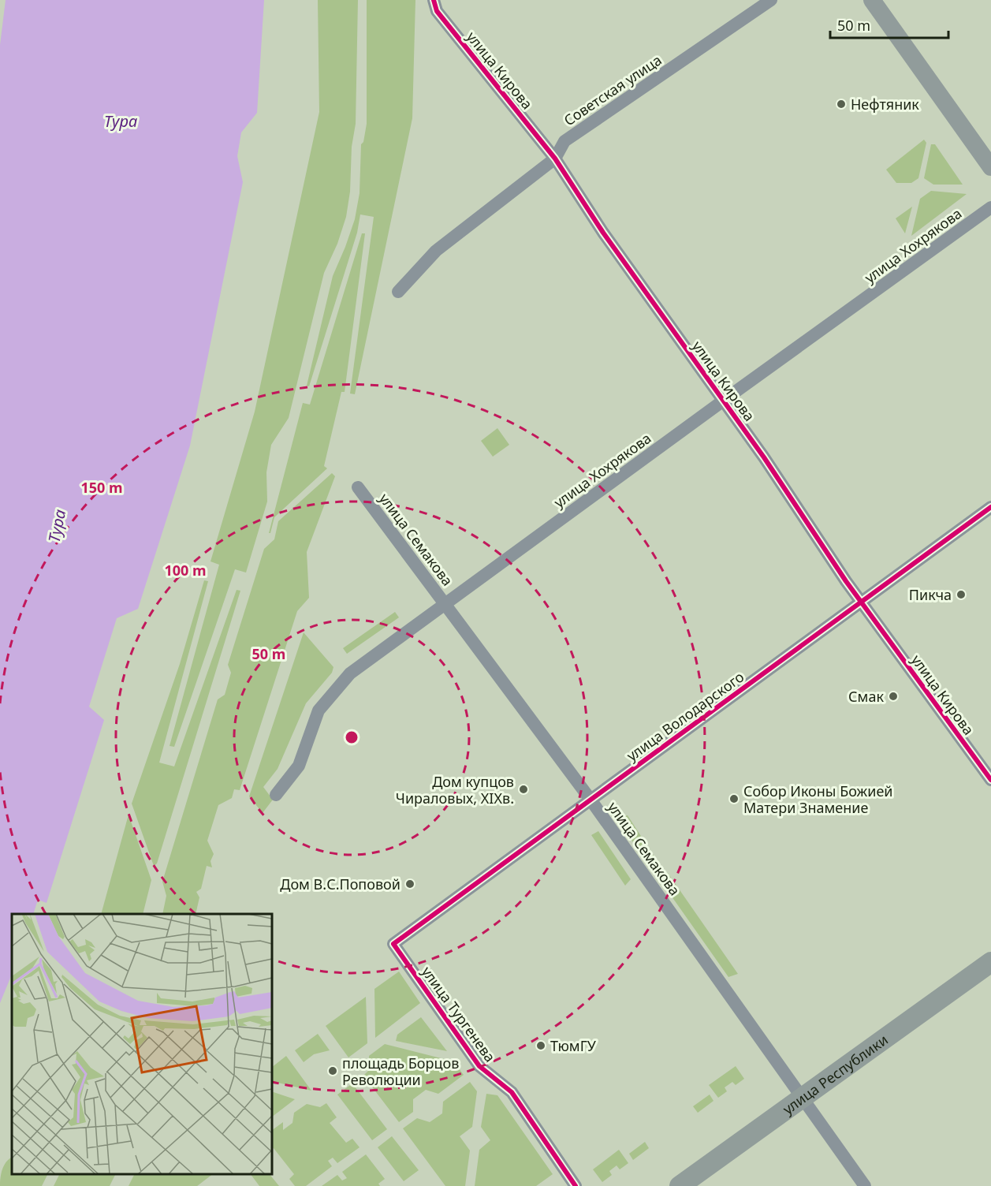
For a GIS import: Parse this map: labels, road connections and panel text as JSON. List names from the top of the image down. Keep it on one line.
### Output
{"streets":{"main road":["улица Республики"],"street":["улица Кирова","Советская улица","улица Хохрякова","улица Семакова","улица Володарского","улица Тургенева"]},"crossings":[["улица Кирова","Советская улица"],["улица Кирова","улица Хохрякова"],["улица Кирова","улица Володарского"],["улица Хохрякова","улица Семакова"],["улица Семакова","улица Володарского"],["улица Семакова","улица Республики"],["улица Володарского","улица Тургенева"]],"water":["Тура"],"places":["Нефтяник","Пикча","Смак","Дом купцов Чираловых, XIXв.","Собор Иконы Божией Матери Знамение","Дом В.С.Поповой","ТюмГУ","площадь Борцов Революции"],"scale_bar":"50 m","rings":["150 m","100 m","50 m"]}
